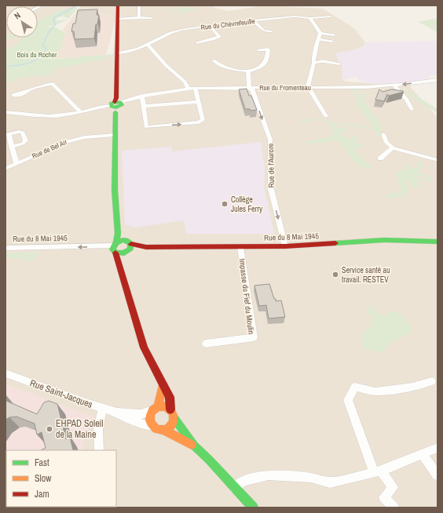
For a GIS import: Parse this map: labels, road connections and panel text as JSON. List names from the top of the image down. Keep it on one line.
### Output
{"streets":{"main road":["Rue du 8 Mai 1945"],"street":["Rue du Chèvrefeuille","Rue du Fromenteau","Rue de Bel Air","Rue de l'Aurore","Impasse du Fief du Moulin","Rue Saint-Jacques"]},"crossings":[["Rue du Fromenteau","Rue de l'Aurore"],["Rue de l'Aurore","Rue du 8 Mai 1945"],["Rue du 8 Mai 1945","Impasse du Fief du Moulin"]],"one_way":["Rue de l'Aurore"],"parks":["Bois du Rocher"],"places":["Collège Jules Ferry","Service santé au travail. RESTEV","EHPAD Soleil de la Maine"],"legend":["Fast","Slow","Jam"],"north":"top left"}
